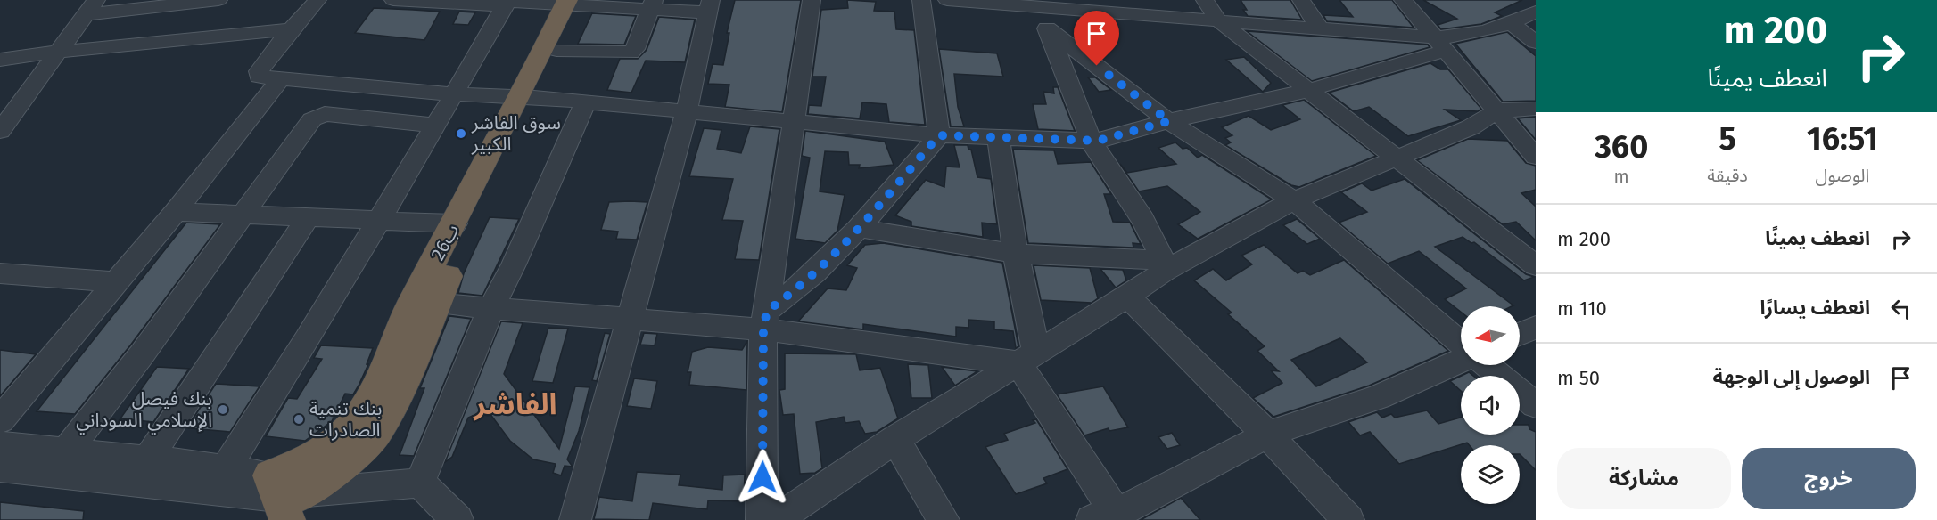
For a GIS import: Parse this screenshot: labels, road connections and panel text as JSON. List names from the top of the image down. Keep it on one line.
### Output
{"streets":{"highway":["26ب"]},"districts":["الفاشر"],"places":["سوق الفاشر الكبير","بنك فيصل الإسلامي السوداني","بنك تنمية الصادرات"],"north":"left","page":{"turn":["200 m","انعطف يمينًا"],"eta":["16:51","الوصول","5","دقيقة","360","m"],"list":[{"name":"انعطف يمينًا","value":"200 m"},{"name":"انعطف يسارًا","value":"110 m"},{"name":"الوصول إلى الوجهة","value":"50 m"}],"buttons":["خروج","مشاركة"]}}
